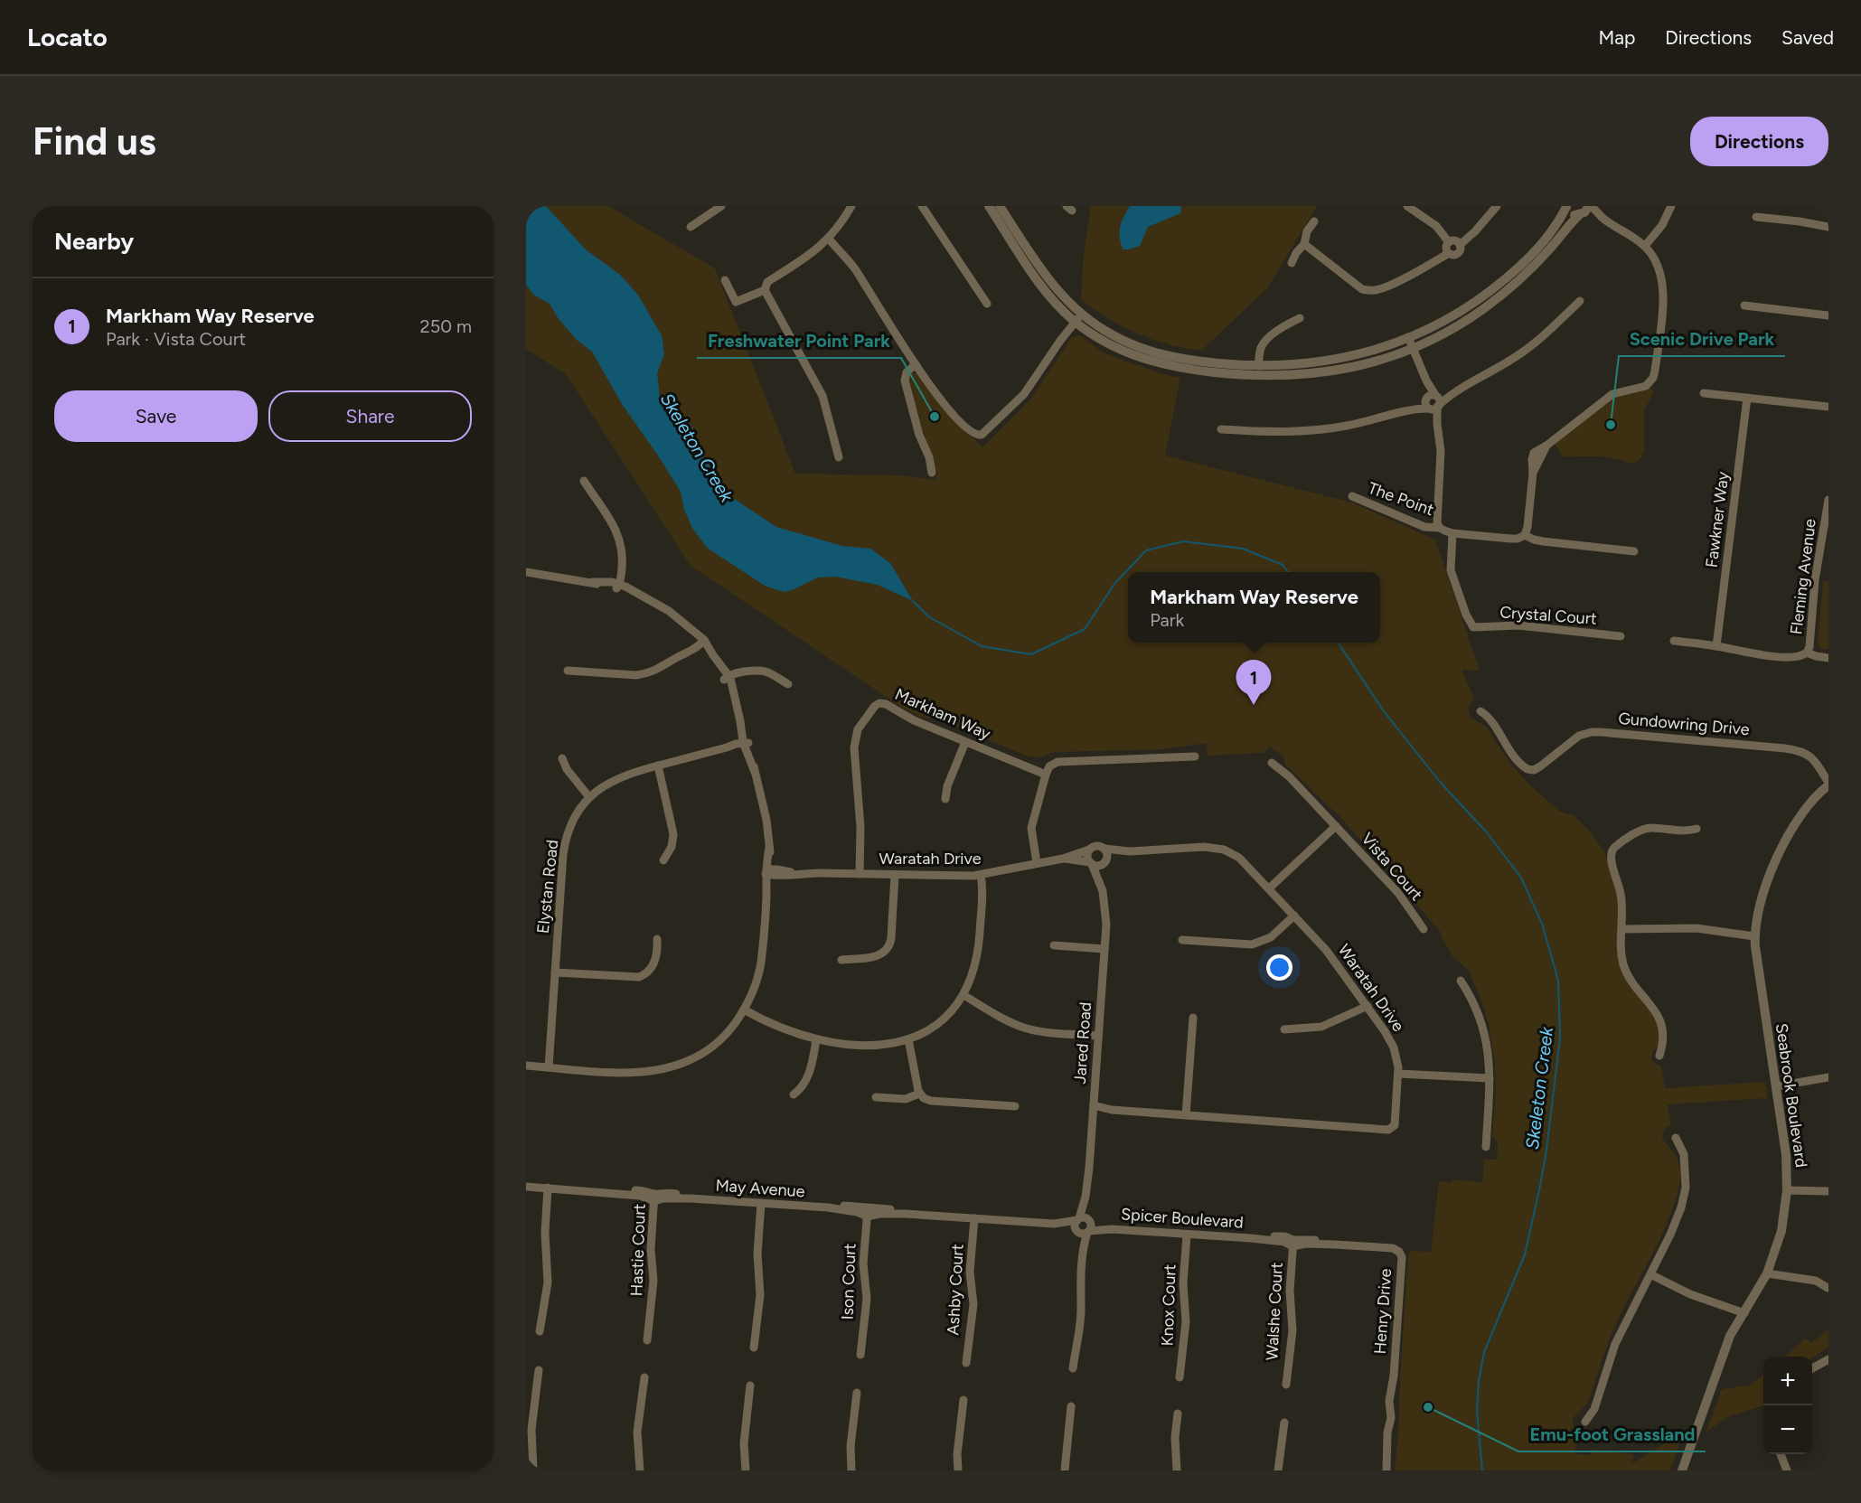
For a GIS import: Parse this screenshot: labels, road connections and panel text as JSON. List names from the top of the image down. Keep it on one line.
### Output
{"streets":{"street":["The Point","Fawkner Way","Fleming Avenue","Crystal Court","Markham Way","Gundowring Drive","Waratah Drive","Vista Court","Elystan Road","Jared Road","Seabrook Boulevard","May Avenue","Spicer Boulevard","Hastie Court","Ison Court","Ashby Court","Knox Court","Walshe Court","Henry Drive"]},"crossings":[["The Point","Crystal Court"],["Fawkner Way","Fleming Avenue"],["Markham Way","Waratah Drive"],["Gundowring Drive","Seabrook Boulevard"],["Waratah Drive","Jared Road"],["Jared Road","Spicer Boulevard"],["May Avenue","Hastie Court"],["May Avenue","Ison Court"],["May Avenue","Ashby Court"],["Spicer Boulevard","Knox Court"],["Spicer Boulevard","Walshe Court"],["Spicer Boulevard","Henry Drive"]],"water":["Skeleton Creek"],"places":["Freshwater Point Park","Scenic Drive Park","Emu-foot Grassland"],"page":{"header":"Locato","nav":["Map","Directions","Saved"],"buttons":["Directions",["Save","Share"]],"title":"Find us","heading":"Nearby","list":[{"mark":"1","name":"Markham Way Reserve","note":"Park · Vista Court","value":"250 m"}],"popup":["Markham Way Reserve","Park"],"pins":"1","map_buttons":["+","−"]}}
